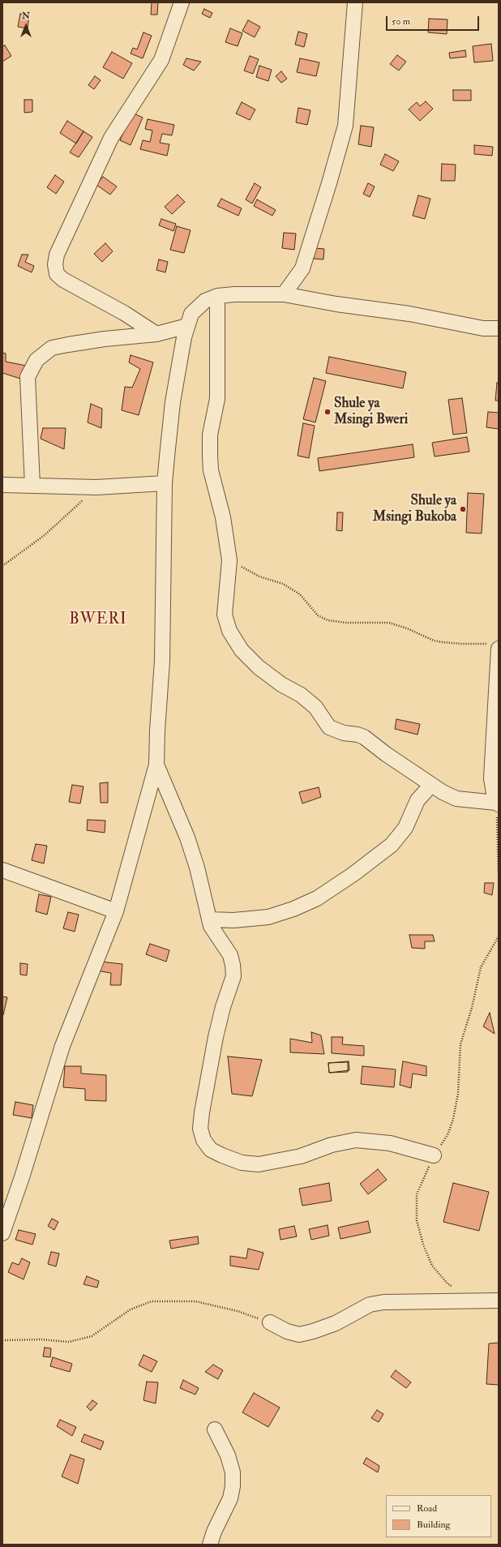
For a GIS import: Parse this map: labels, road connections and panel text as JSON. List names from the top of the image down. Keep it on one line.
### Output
{"districts":["BWERI"],"places":["Shule ya Msingi Bweri","Shule ya Msingi Bukoba"],"legend":["Road","Building"],"scale_bar":"50 m","north":"top"}
